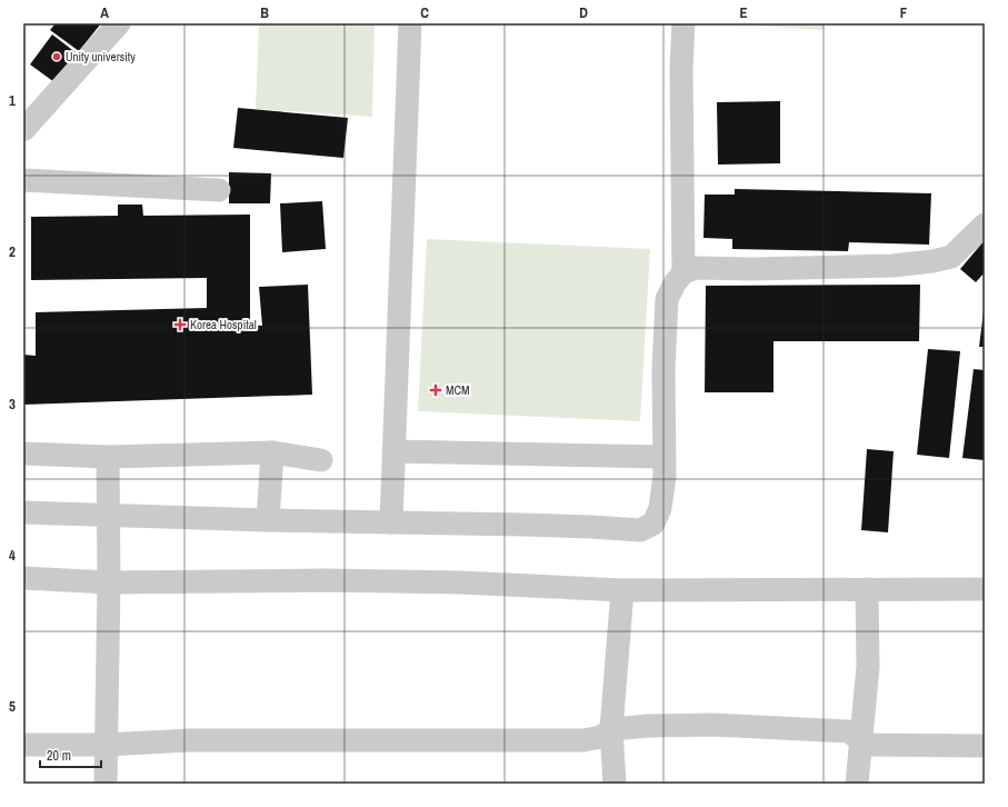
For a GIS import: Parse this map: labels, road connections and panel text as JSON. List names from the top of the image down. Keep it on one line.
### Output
{"places":{"other":["Unity university"],"health":["Korea Hospital","MCM"]},"scale_bar":"20 m","grid":{"columns":["A","B","C","D","E","F"],"rows":["1","2","3","4","5"]}}
